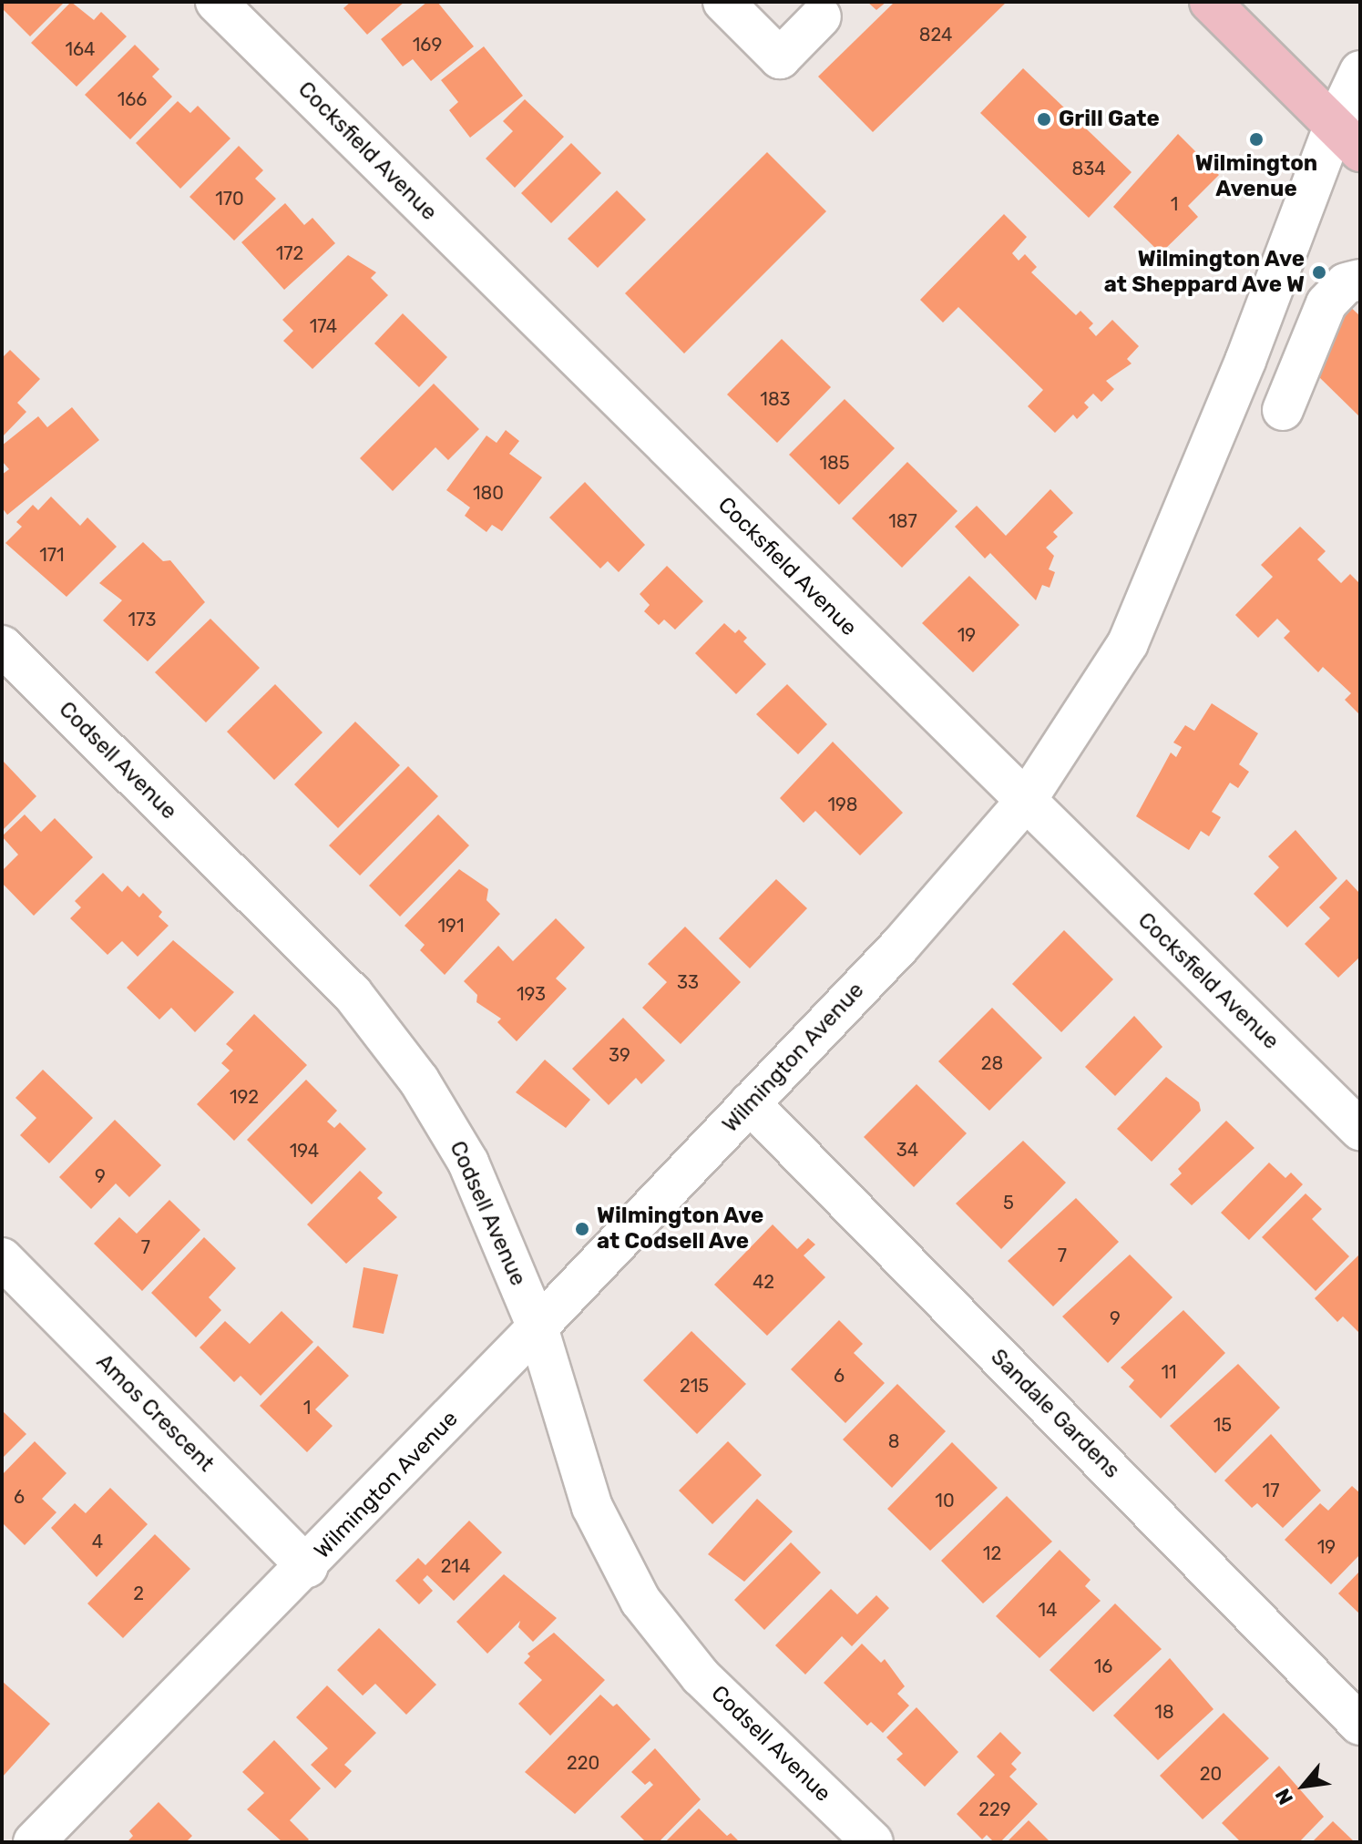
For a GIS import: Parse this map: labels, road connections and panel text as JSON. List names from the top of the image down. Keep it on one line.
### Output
{"streets":{"street":["Cocksfield Avenue","Codsell Avenue","Wilmington Avenue","Amos Crescent","Sandale Gardens"]},"crossings":[["Cocksfield Avenue","Wilmington Avenue"],["Codsell Avenue","Wilmington Avenue"],["Wilmington Avenue","Amos Crescent"],["Wilmington Avenue","Sandale Gardens"]],"places":["Grill Gate","Wilmington Avenue","Wilmington Ave at Sheppard Ave W","Wilmington Ave at Codsell Ave"],"house_numbers":["824","169","164","166","834","170","1","172","174","183","185","180","187","171","173","19","198","191","33","193","39","28","192","34","194","9","5","7","7","42","9","11","6","215","1","15","8","17","6","10","4","19","12","214","2","14","16","18","220","20","229"],"north":"bottom left"}
